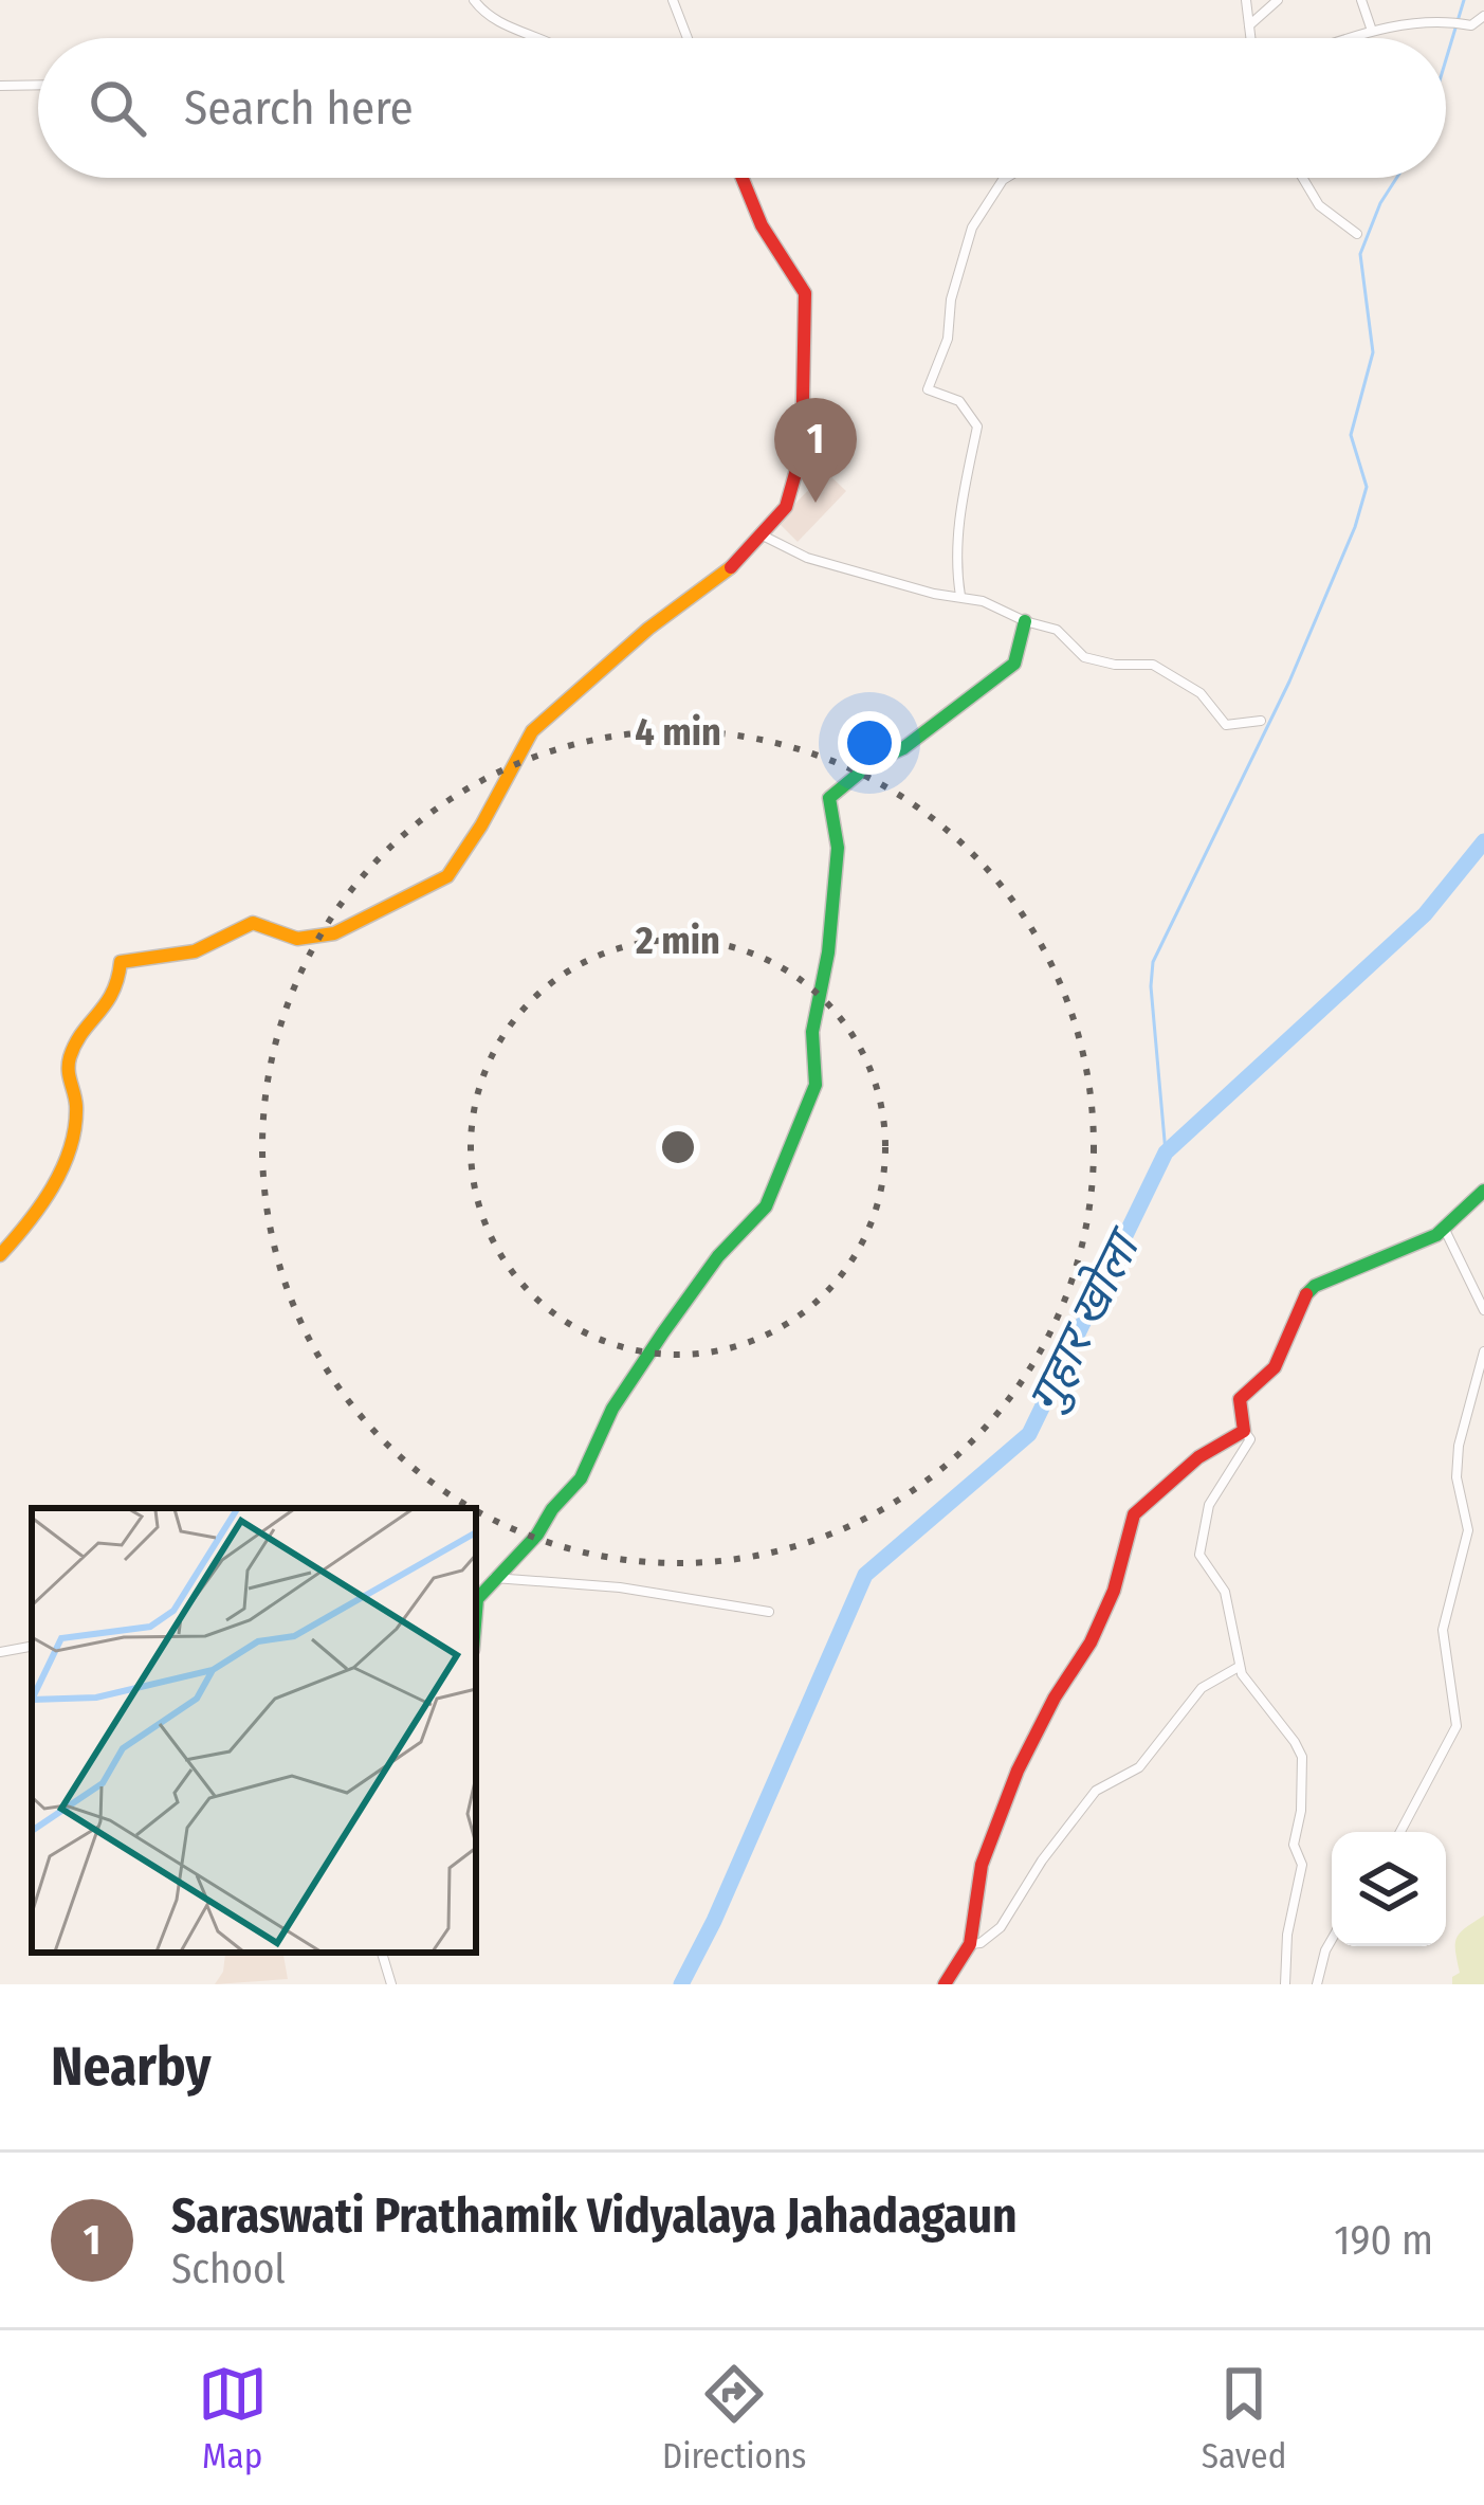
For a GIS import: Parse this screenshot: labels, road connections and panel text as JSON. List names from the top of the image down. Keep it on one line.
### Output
{"water":["गुहार खोला"],"page":{"search":"Search here","pins":"1","heading":"Nearby","list":[{"mark":"1","name":"Saraswati Prathamik Vidyalaya Jahadagaun","note":"School","value":"190 m"}],"nav":["Map","Directions","Saved"]},"rings":["4 min","2 min"]}
